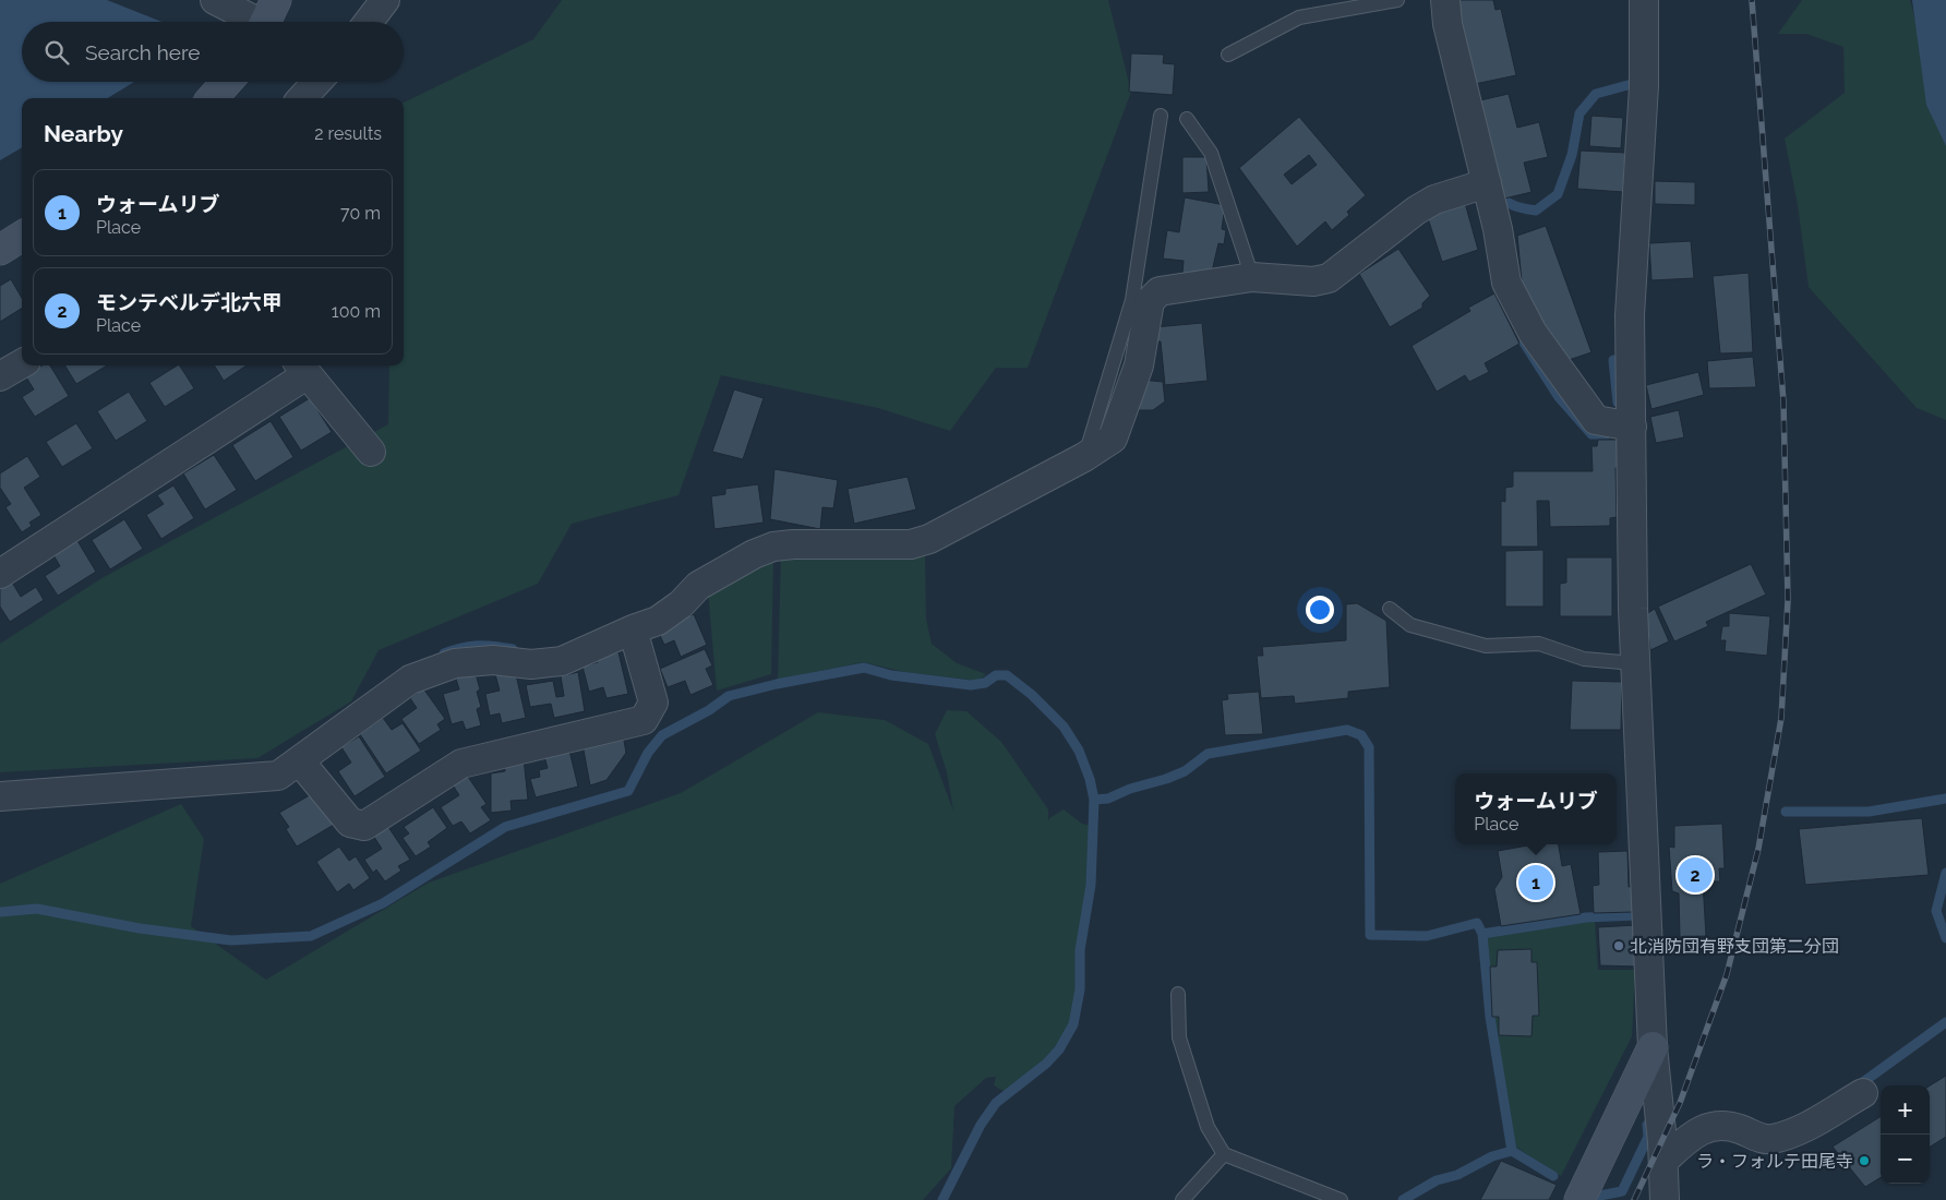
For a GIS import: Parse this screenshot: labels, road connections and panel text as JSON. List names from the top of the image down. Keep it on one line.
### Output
{"places":["北消防団有野支団第二分団","ラ・フォルテ田尾寺"],"page":{"search":"Search here","heading":["Nearby","2 results"],"list":[{"mark":"1","name":"ウォームリブ","note":"Place","value":"70 m"},{"mark":"2","name":"モンテベルデ北六甲","note":"Place","value":"100 m"}],"popup":["ウォームリブ","Place"],"pins":["2","1"],"map_buttons":["+","−"]}}
